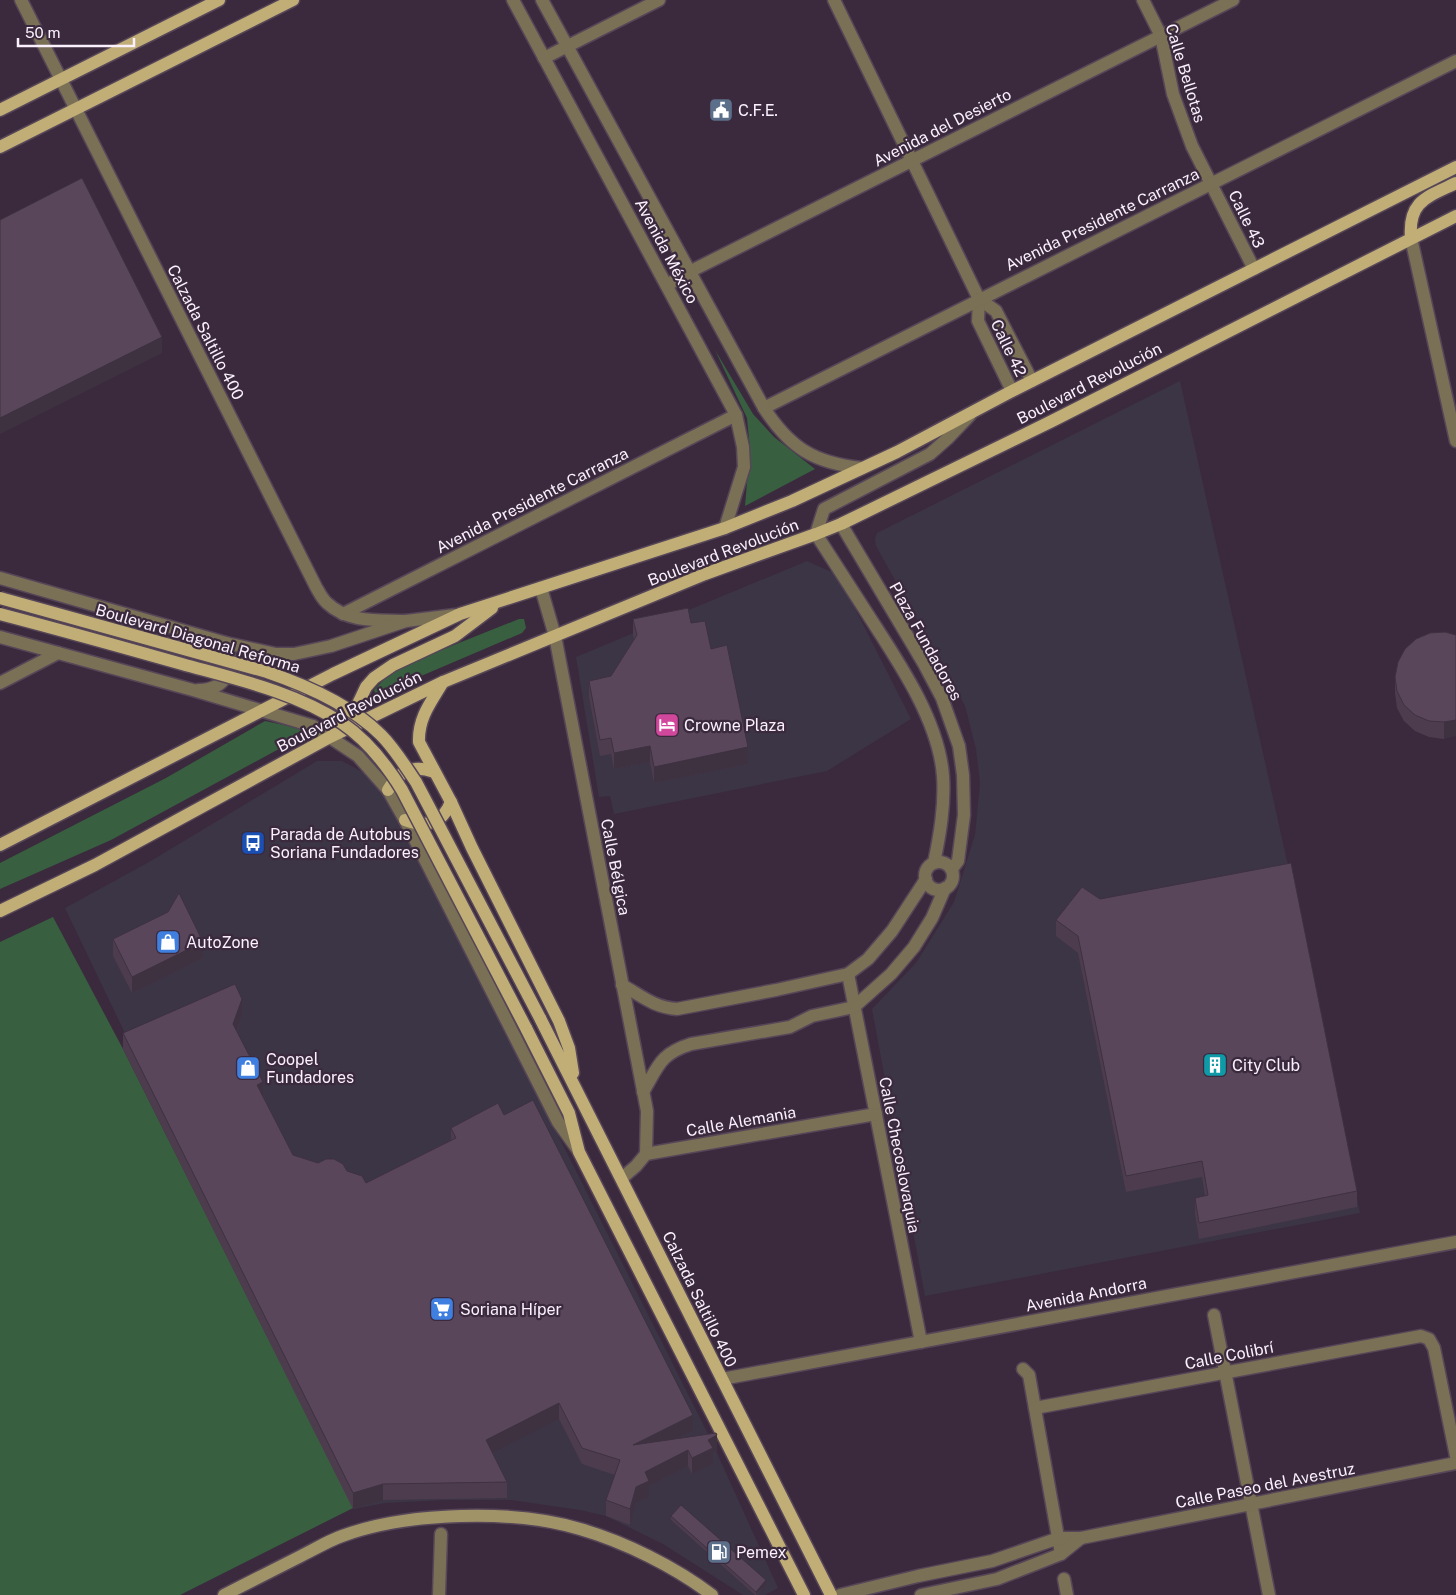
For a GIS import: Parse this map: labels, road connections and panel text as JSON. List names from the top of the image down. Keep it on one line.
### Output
{"streets":{"main road":["Calzada Saltillo 400","Boulevard Revolución","Boulevard Diagonal Reforma"],"street":["Calle Bellotas","Avenida del Desierto","Avenida Presidente Carranza","Calle 43","Avenida México","Calle 42","Plaza Fundadores","Calle Bélgica","Calle Alemania","Calle Checoslovaquia","Avenida Andorra","Calle Colibrí","Calle Paseo del Avestruz"]},"crossings":[["Calle Bellotas","Avenida del Desierto"],["Calle Bellotas","Avenida Presidente Carranza"],["Calle Bellotas","Calle 43"],["Avenida del Desierto","Avenida México"],["Avenida Presidente Carranza","Calle 43"],["Avenida Presidente Carranza","Avenida México"],["Avenida Presidente Carranza","Calzada Saltillo 400"],["Avenida Presidente Carranza","Calle 42"],["Calzada Saltillo 400","Boulevard Diagonal Reforma"],["Calzada Saltillo 400","Avenida Andorra"],["Boulevard Revolución","Plaza Fundadores"],["Boulevard Revolución","Calle Bélgica"],["Calle Bélgica","Calle Alemania"],["Calle Alemania","Calle Checoslovaquia"],["Calle Checoslovaquia","Avenida Andorra"]],"places":{"public building":["C.F.E."],"hotel":["Crowne Plaza"],"bus stop":["Parada de Autobus Soriana Fundadores"],"shop":["AutoZone","Coopel Fundadores"],"building":["City Club"],"supermarket":["Soriana Híper"],"fuel station":["Pemex"]},"scale_bar":"50 m"}
